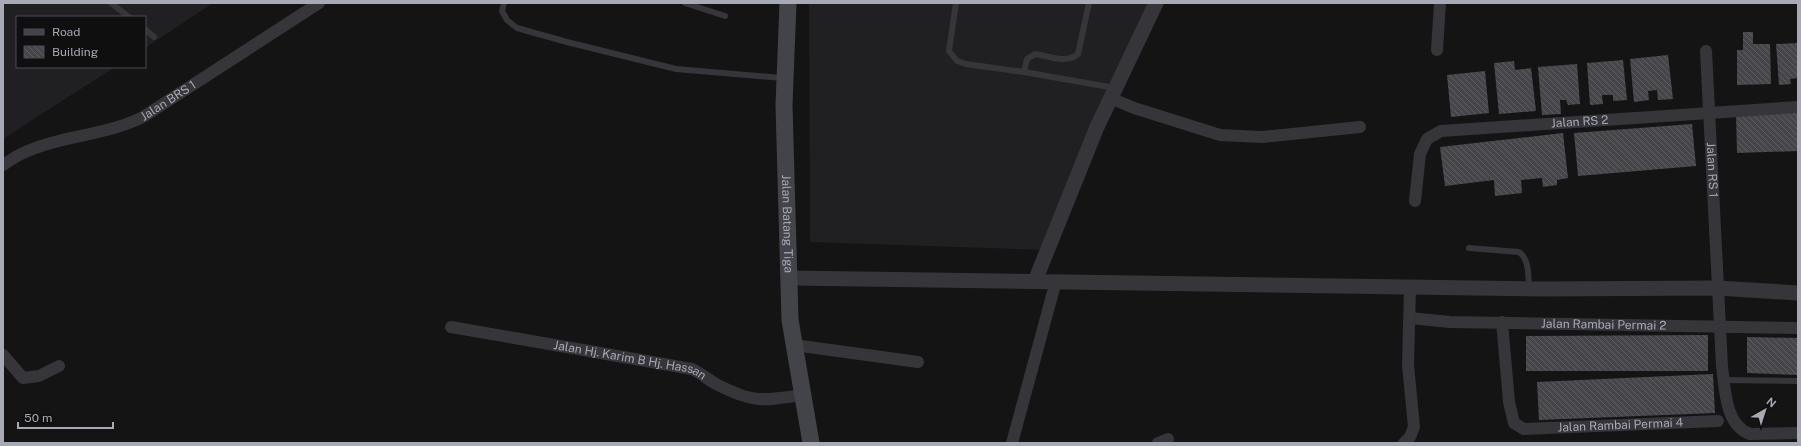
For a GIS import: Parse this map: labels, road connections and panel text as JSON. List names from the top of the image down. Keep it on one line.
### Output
{"streets":{"main road":["Jalan Batang Tiga"],"street":["Jalan BRS 1","Jalan RS 2","Jalan RS 1","Jalan Rambai Permai 2","Jalan Hj. Karim B Hj. Hassan","Jalan Rambai Permai 4"]},"crossings":[["Jalan RS 2","Jalan RS 1"],["Jalan RS 1","Jalan Rambai Permai 2"],["Jalan Batang Tiga","Jalan Hj. Karim B Hj. Hassan"],["Jalan Rambai Permai 2","Jalan Rambai Permai 4"]],"legend":["Road","Building"],"scale_bar":"50 m","north":"top right"}
